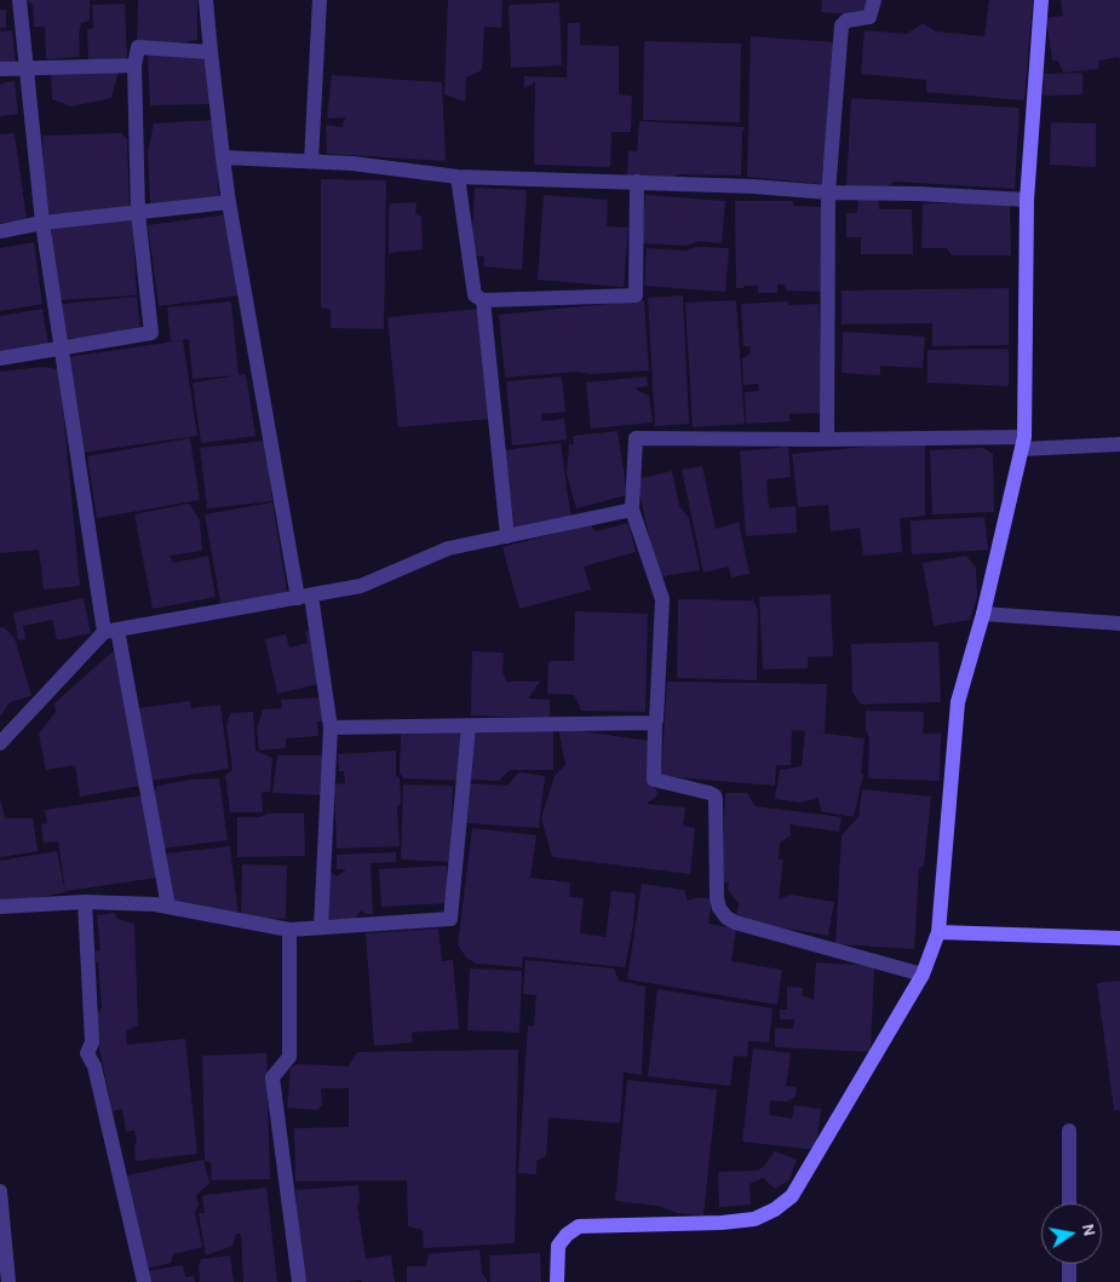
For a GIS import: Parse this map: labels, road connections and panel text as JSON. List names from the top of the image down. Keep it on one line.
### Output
{"north":"right"}
